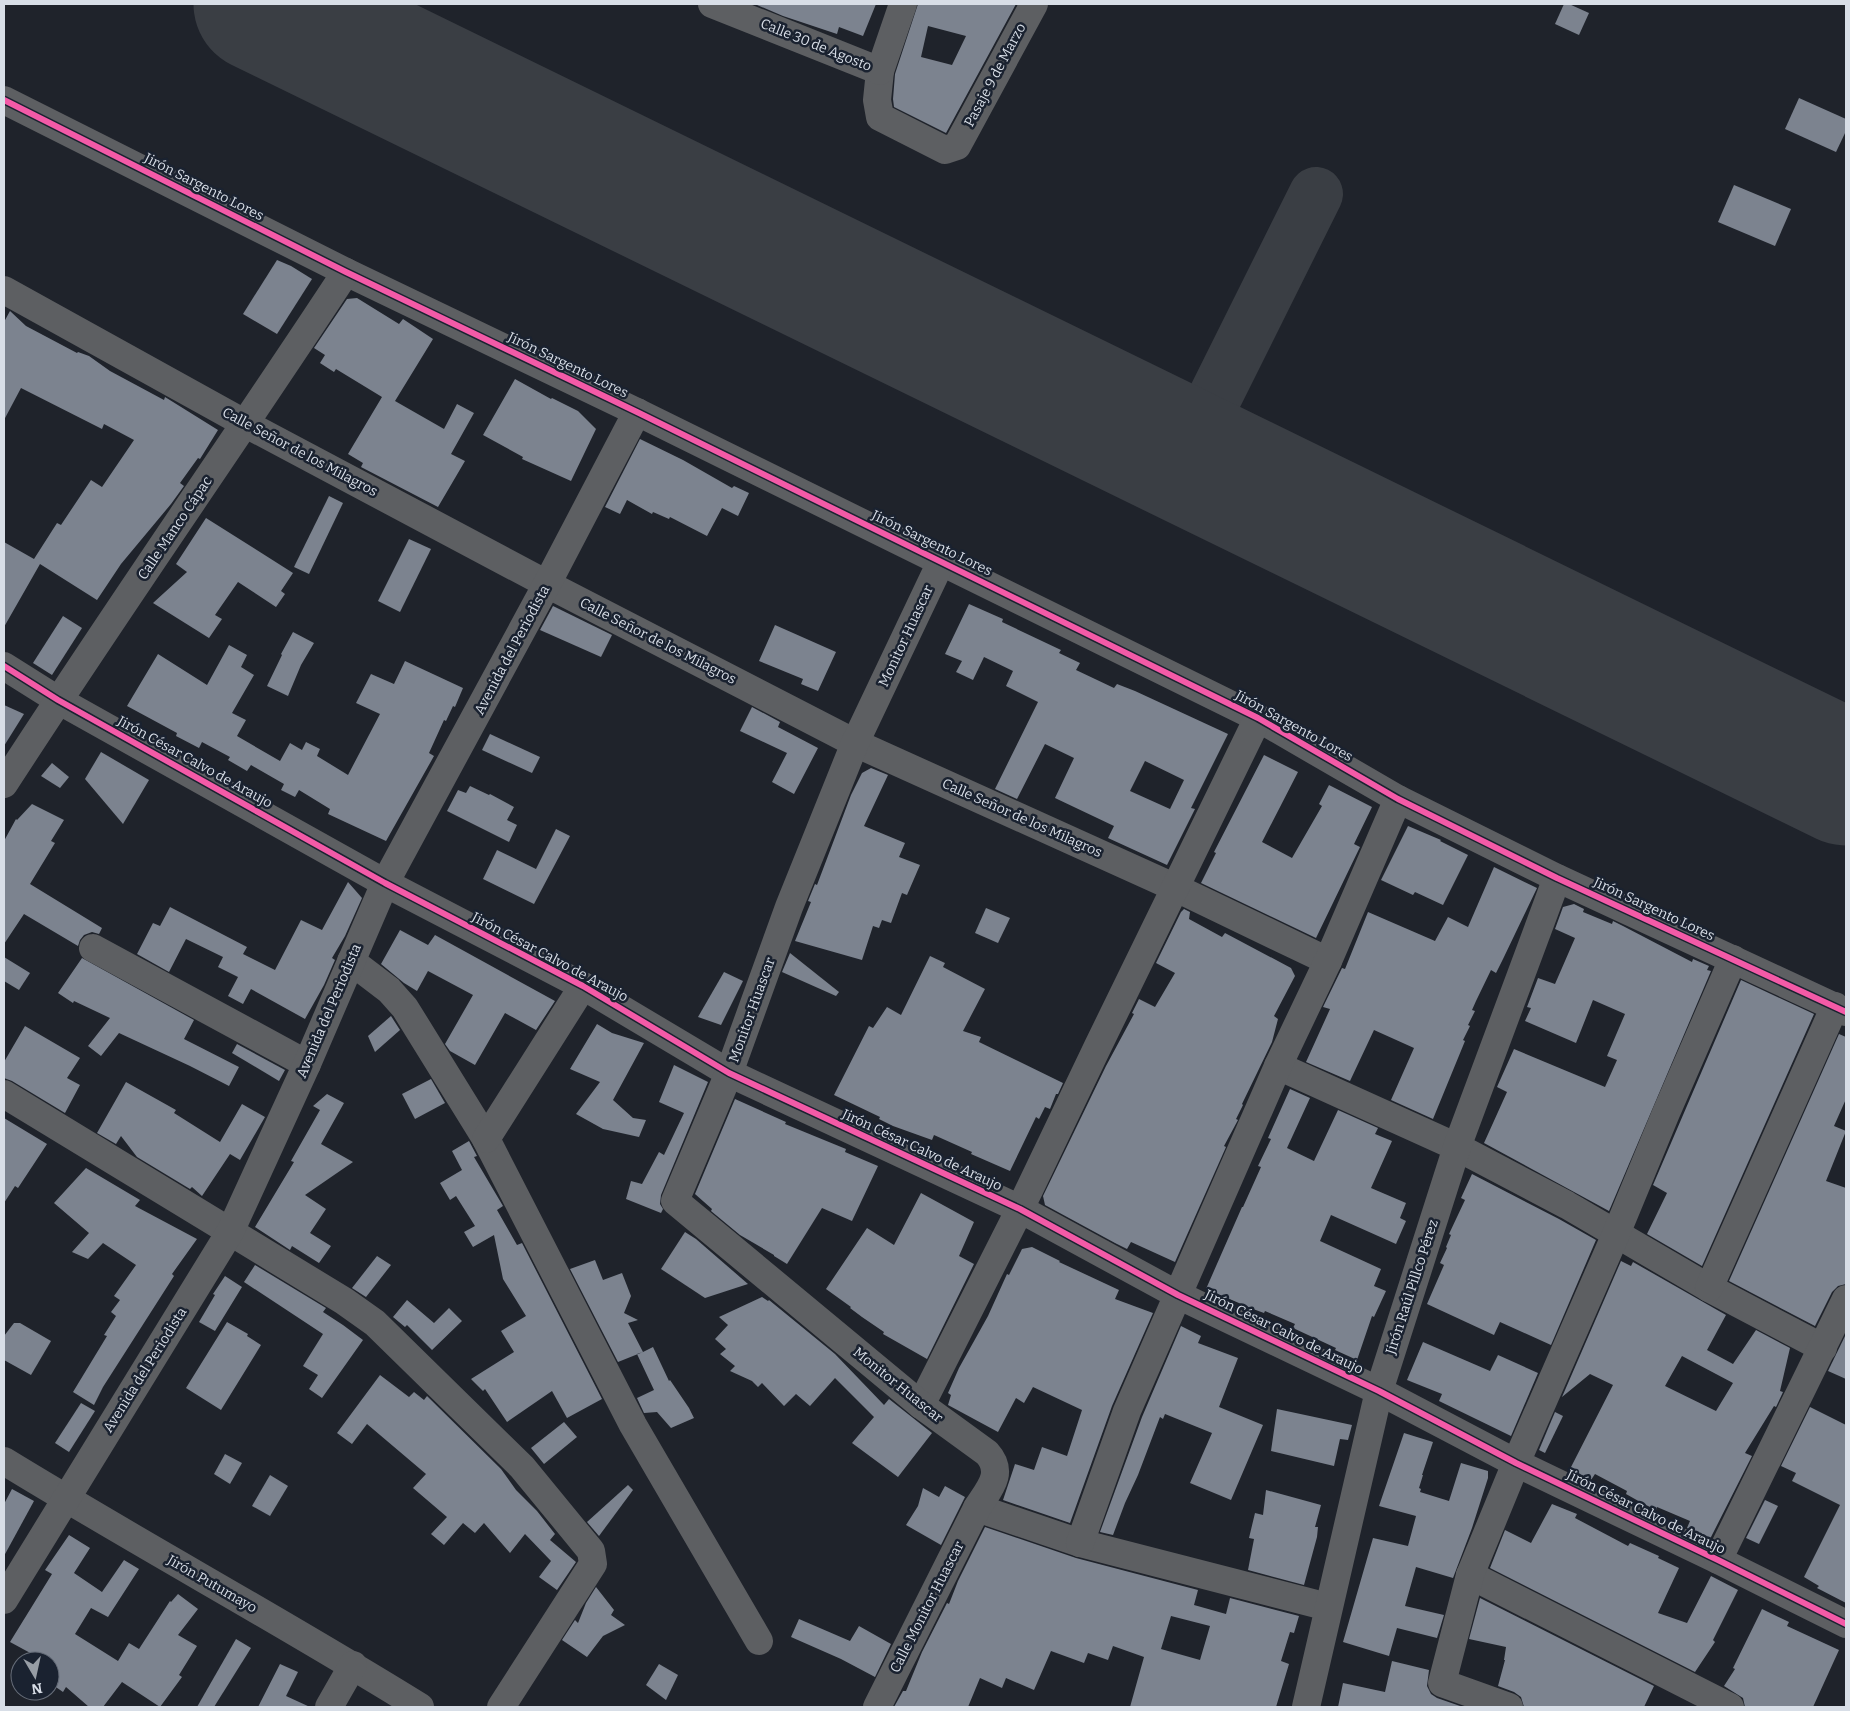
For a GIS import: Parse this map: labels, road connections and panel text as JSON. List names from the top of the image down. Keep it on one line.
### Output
{"streets":{"street":["Calle 30 de Agosto","Pasaje 9 de Marzo","Jirón Sargento Lores","Calle Señor de los Milagros","Calle Manco Cápac","Monitor Huascar","Avenida del Periodista","Jirón César Calvo de Araujo","Jirón Raúl Pillco Pérez","Jirón Putumayo","Calle Monitor Huascar"]},"crossings":[["Calle 30 de Agosto","Pasaje 9 de Marzo"],["Jirón Sargento Lores","Calle Manco Cápac"],["Jirón Sargento Lores","Monitor Huascar"],["Jirón Sargento Lores","Avenida del Periodista"],["Jirón Sargento Lores","Jirón Raúl Pillco Pérez"],["Calle Señor de los Milagros","Calle Manco Cápac"],["Calle Señor de los Milagros","Monitor Huascar"],["Calle Señor de los Milagros","Avenida del Periodista"],["Calle Manco Cápac","Jirón César Calvo de Araujo"],["Monitor Huascar","Jirón César Calvo de Araujo"],["Monitor Huascar","Calle Monitor Huascar"],["Avenida del Periodista","Jirón César Calvo de Araujo"],["Avenida del Periodista","Jirón Putumayo"],["Jirón César Calvo de Araujo","Jirón Raúl Pillco Pérez"]],"north":"bottom"}
